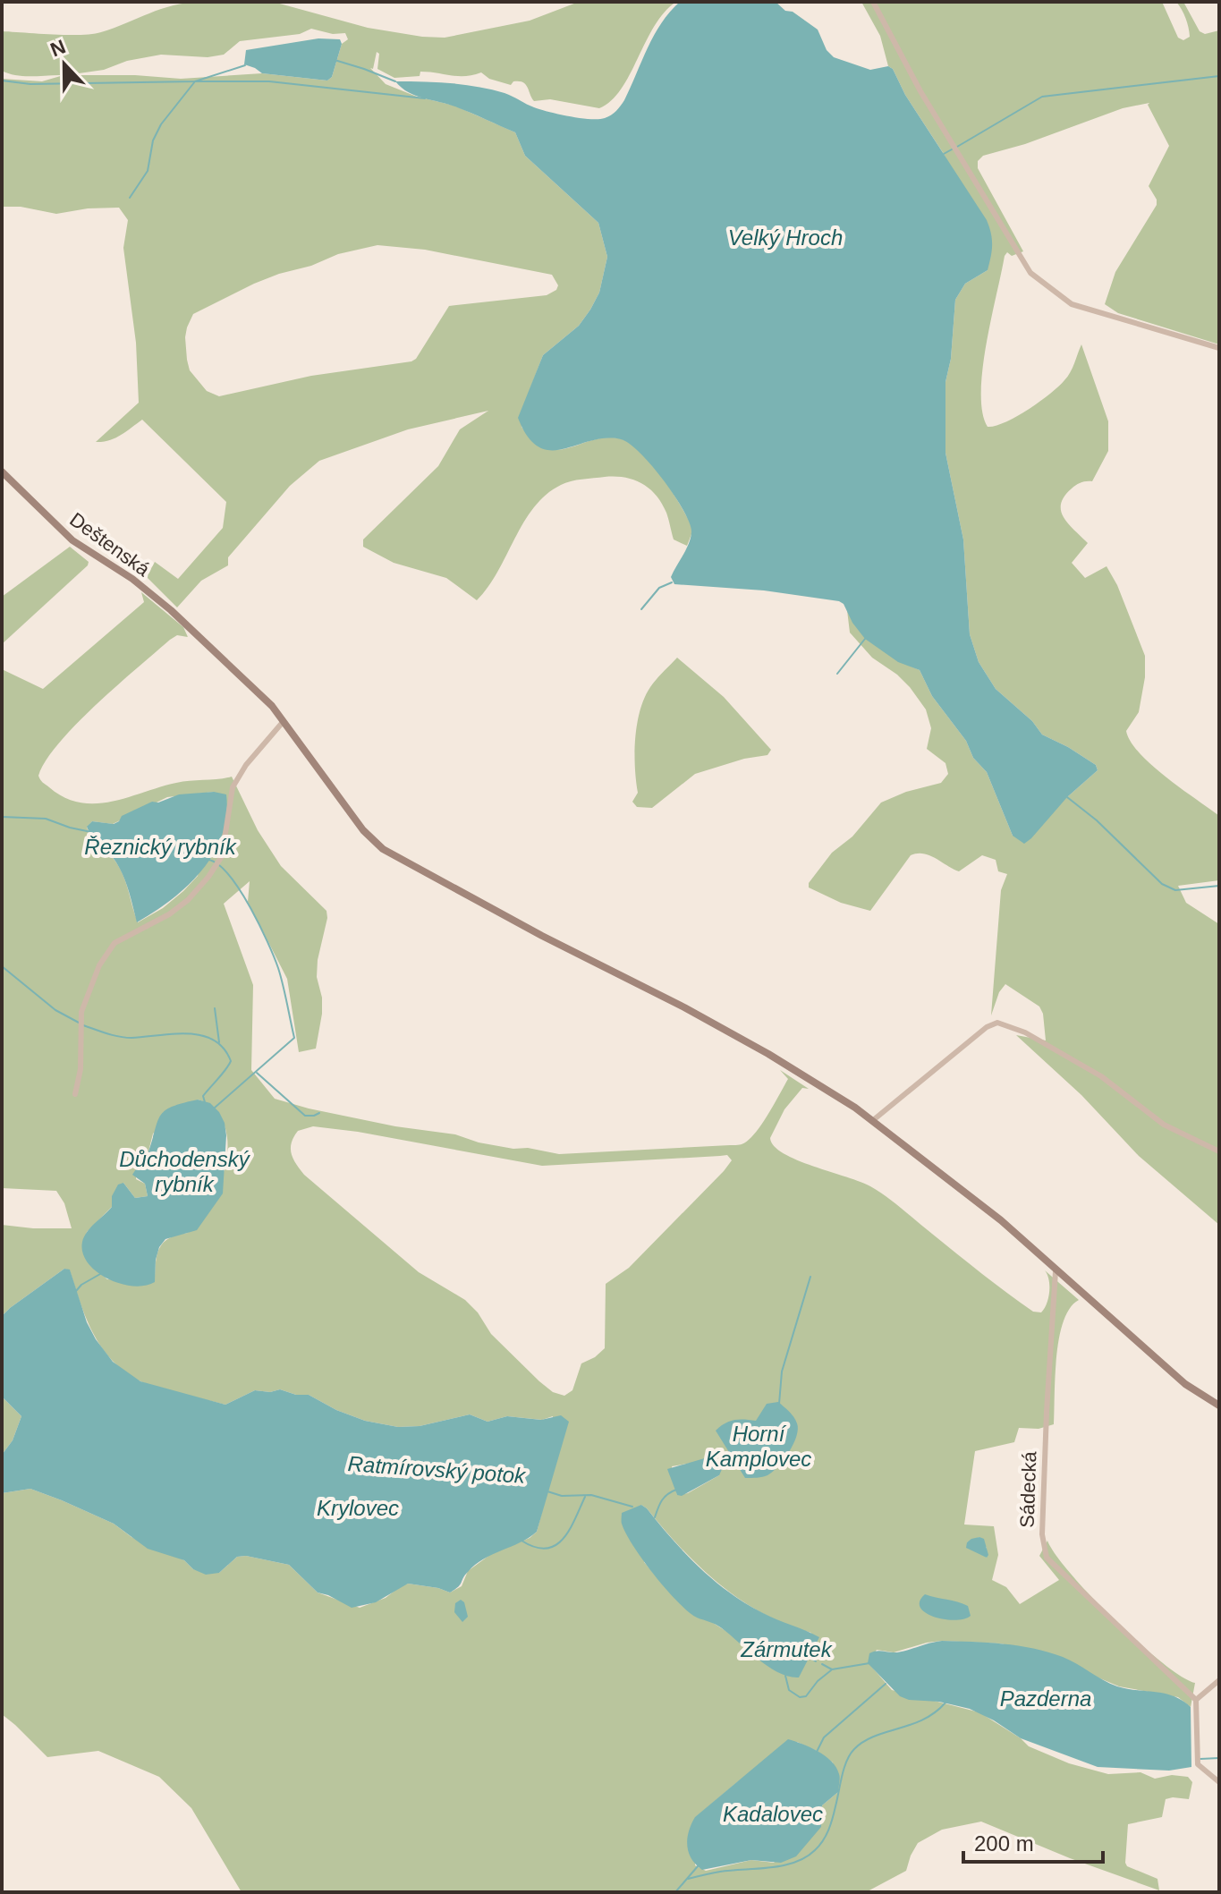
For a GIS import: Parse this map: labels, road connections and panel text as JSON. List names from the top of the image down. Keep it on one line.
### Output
{"streets":{"main road":["Deštenská"],"street":["Sádecká"]},"crossings":[["Deštenská","Sádecká"]],"water":["Velký Hroch","Řeznický rybník","Důchodenský rybník","Horní Kamplovec","Ratmírovský potok","Krylovec","Zármutek","Pazderna","Kadalovec"],"scale_bar":"200 m","north":"top"}
